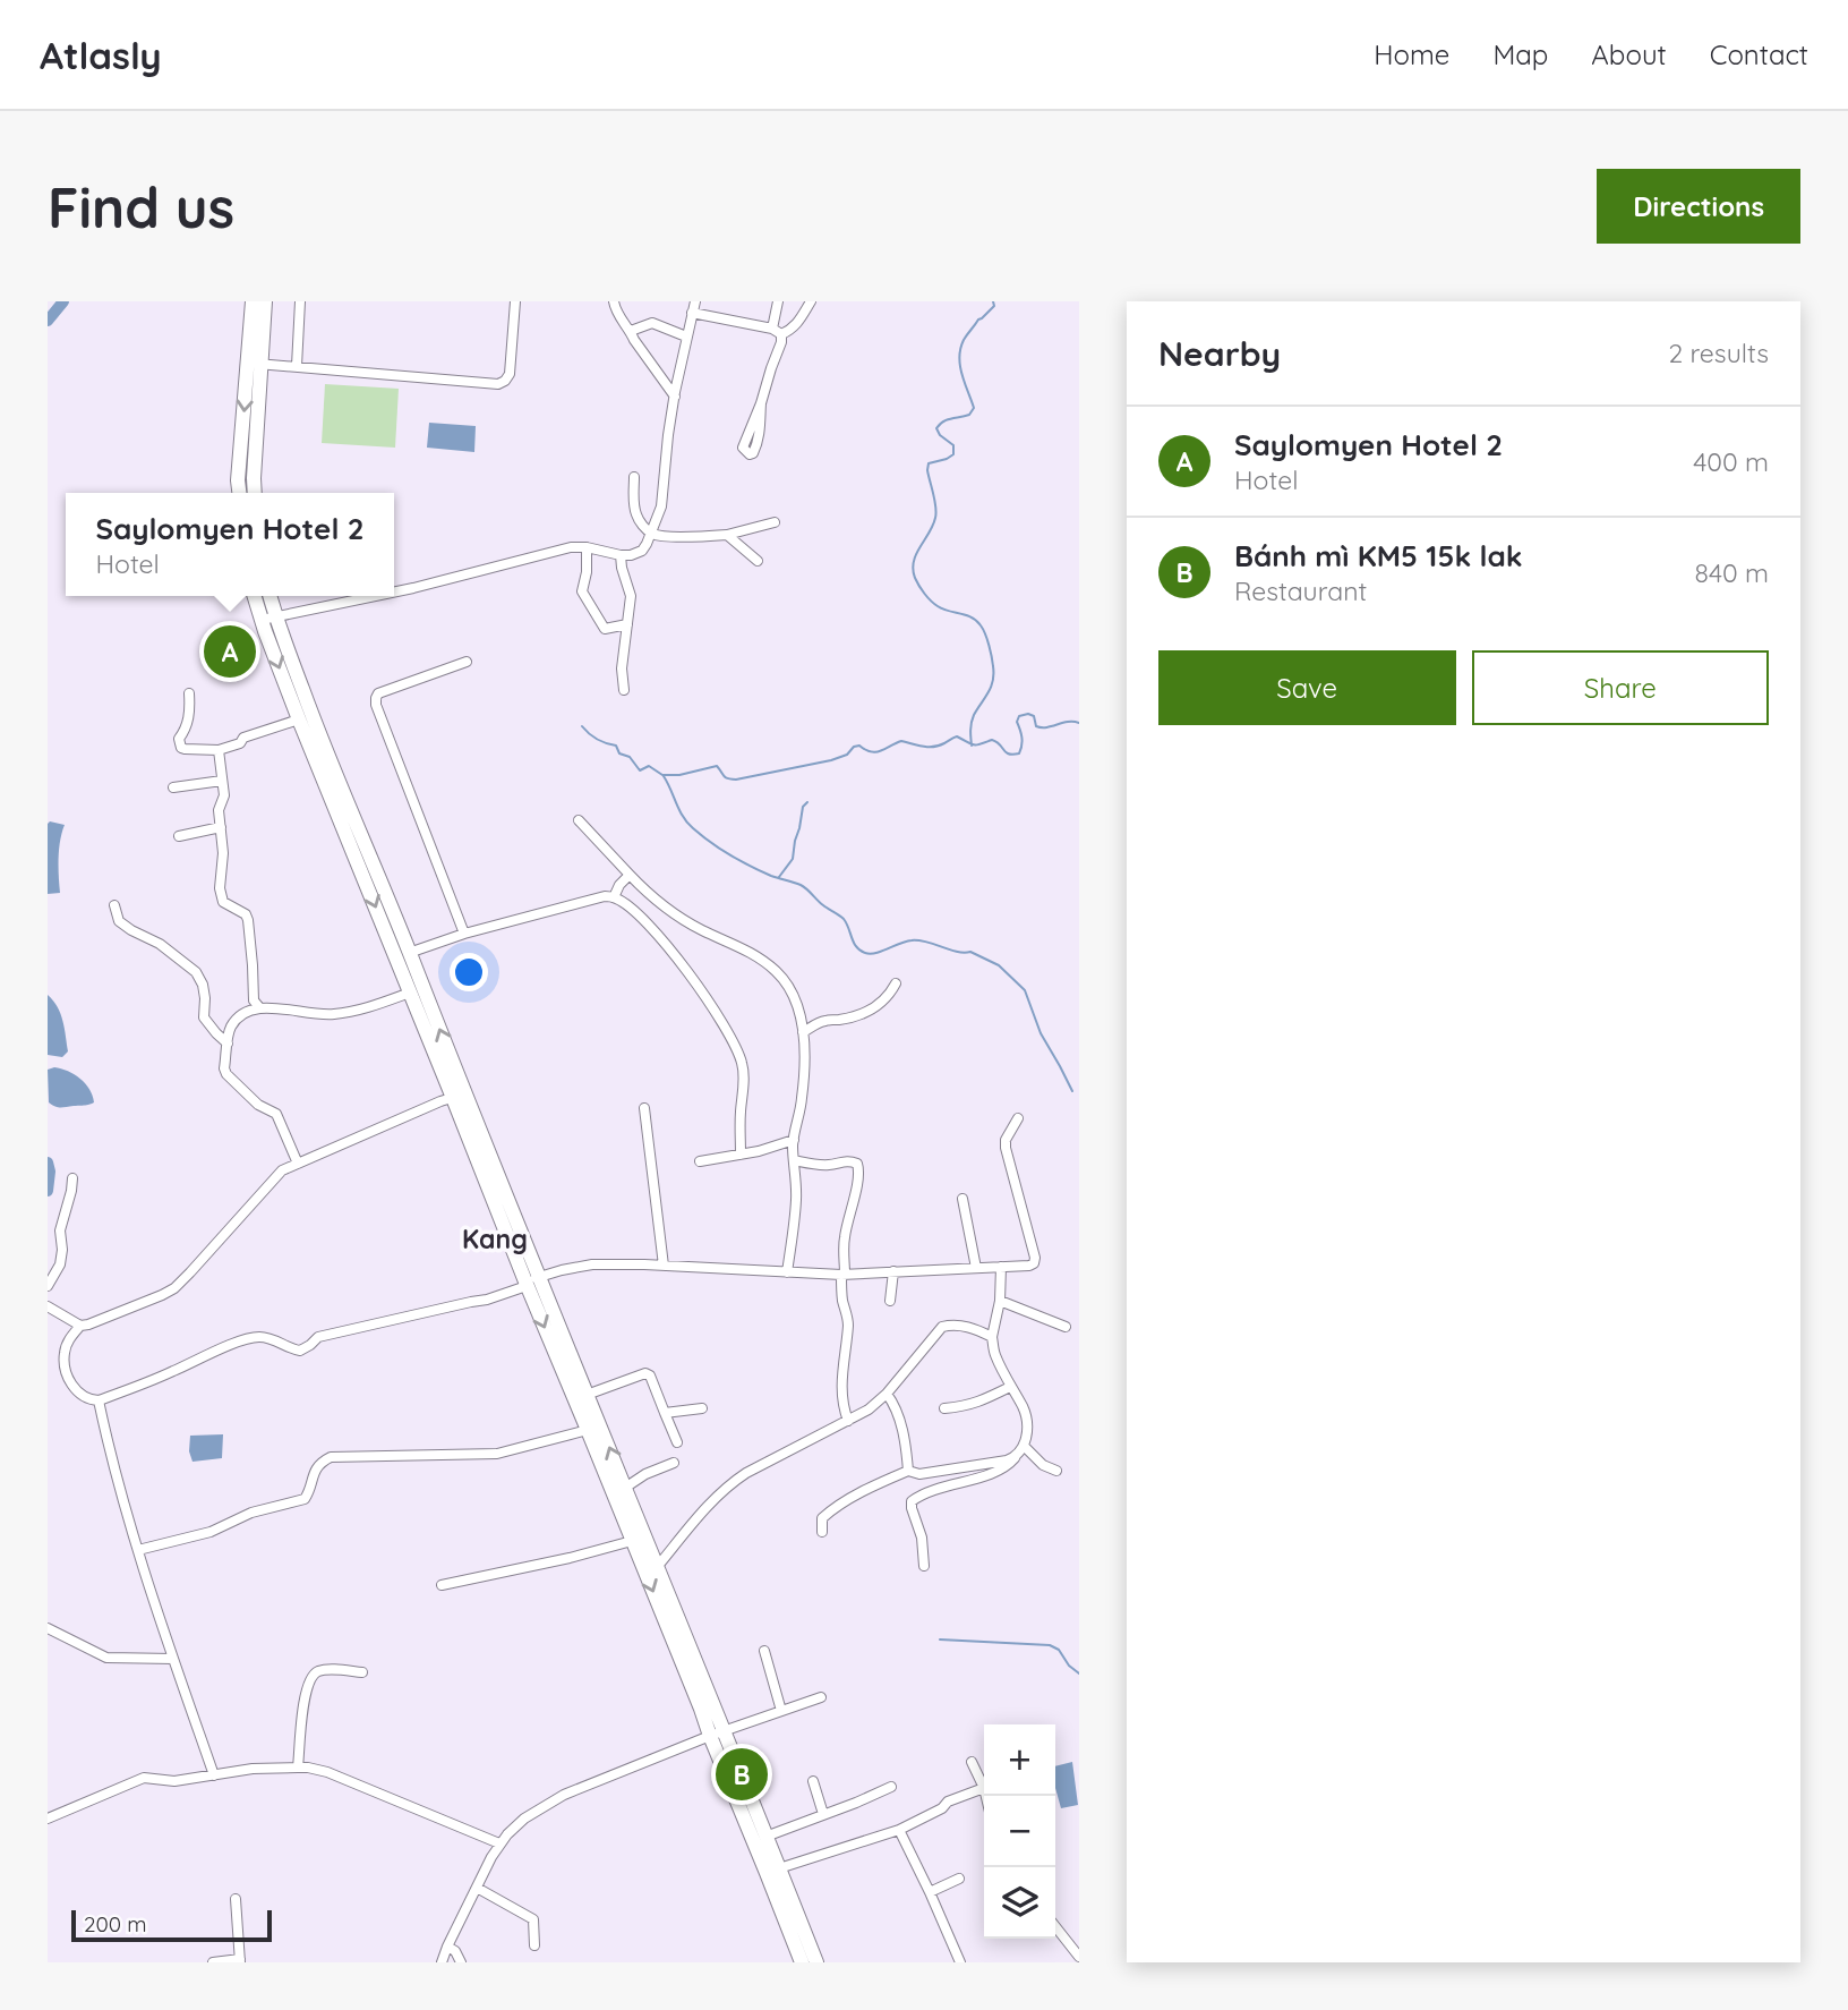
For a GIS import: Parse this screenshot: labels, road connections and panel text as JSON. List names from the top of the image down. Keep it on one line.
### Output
{"districts":["Kang"],"scale_bar":"200 m","page":{"header":"Atlasly","nav":["Home","Map","About","Contact"],"buttons":["Directions",["Save","Share"]],"title":"Find us","heading":["Nearby","2 results"],"list":[{"mark":"A","name":"Saylomyen Hotel 2","note":"Hotel","value":"400 m"},{"mark":"B","name":"Bánh mì KM5 15k lak","note":"Restaurant","value":"840 m"}],"popup":["Saylomyen Hotel 2","Hotel"],"pins":["A","B"],"map_buttons":["+","−"],"scale":"200 m"}}
